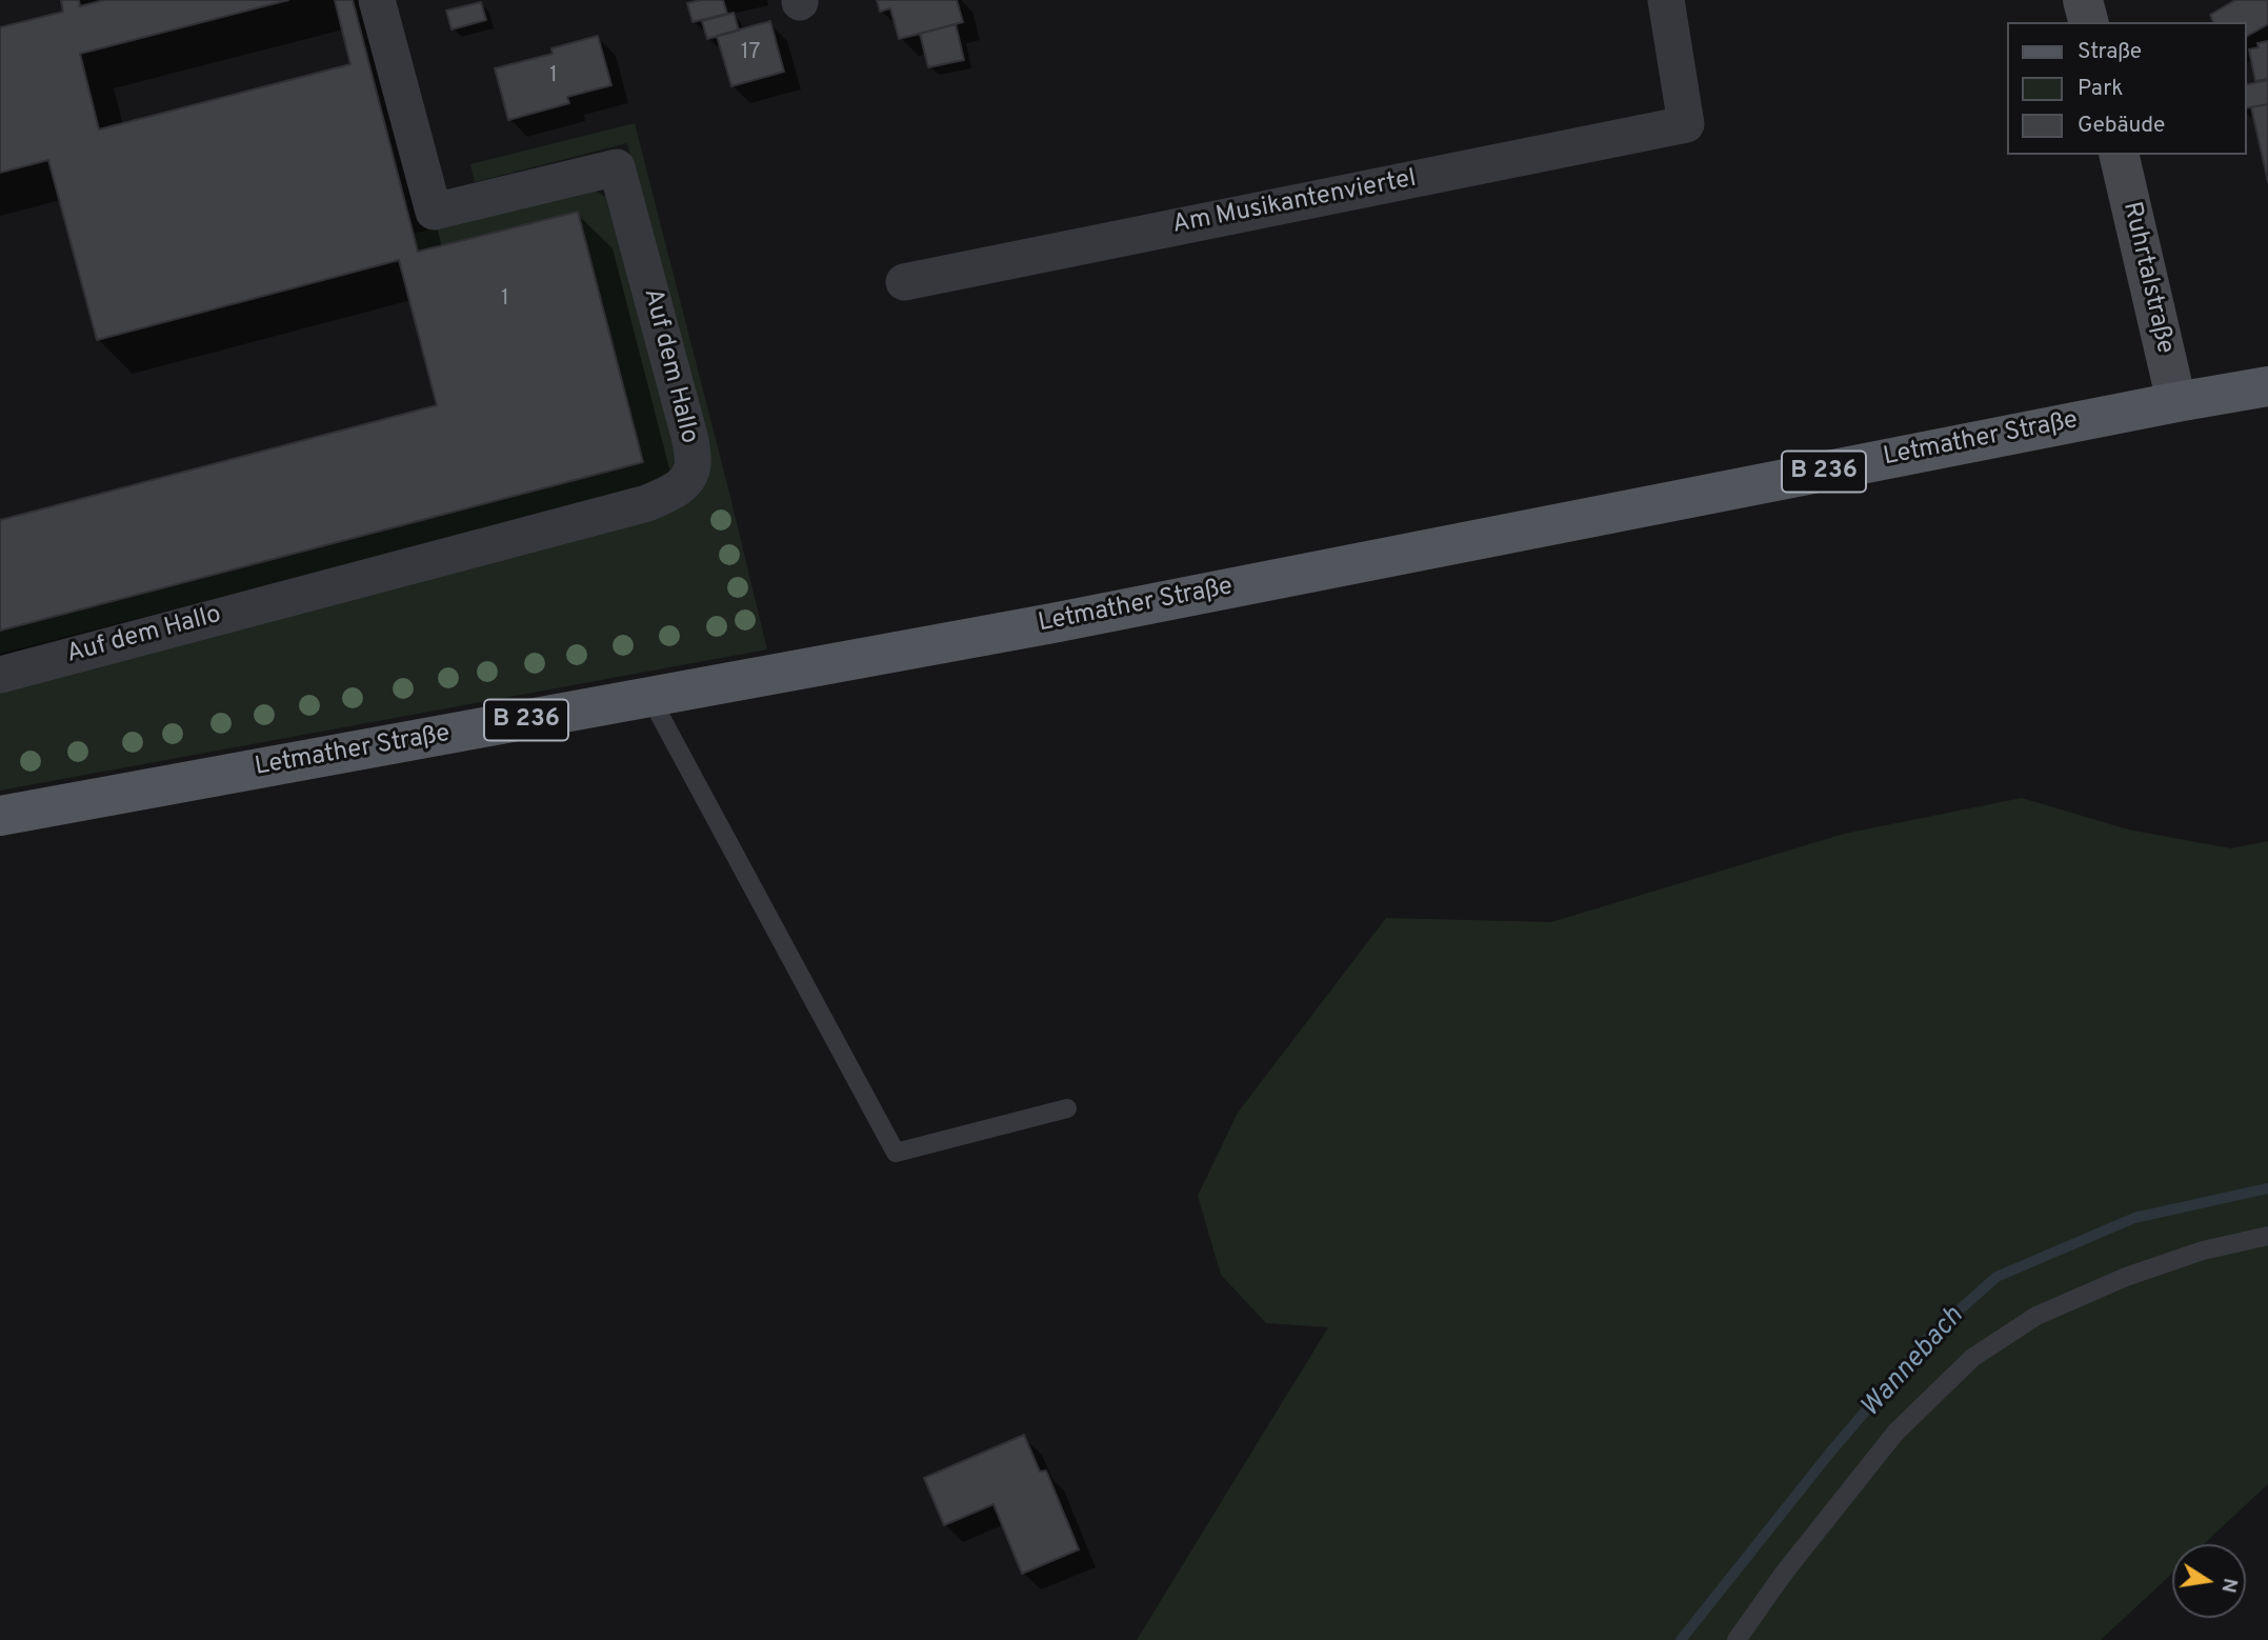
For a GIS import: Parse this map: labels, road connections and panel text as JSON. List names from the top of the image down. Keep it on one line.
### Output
{"streets":{"main road":["Ruhrtalstraße","Letmather Straße","B 236"],"street":["Am Musikantenviertel","Auf dem Hallo"]},"crossings":[["Ruhrtalstraße","Letmather Straße"]],"water":["Wannebach"],"house_numbers":["17","1","1"],"legend":["Straße","Park","Gebäude"],"north":"right"}
